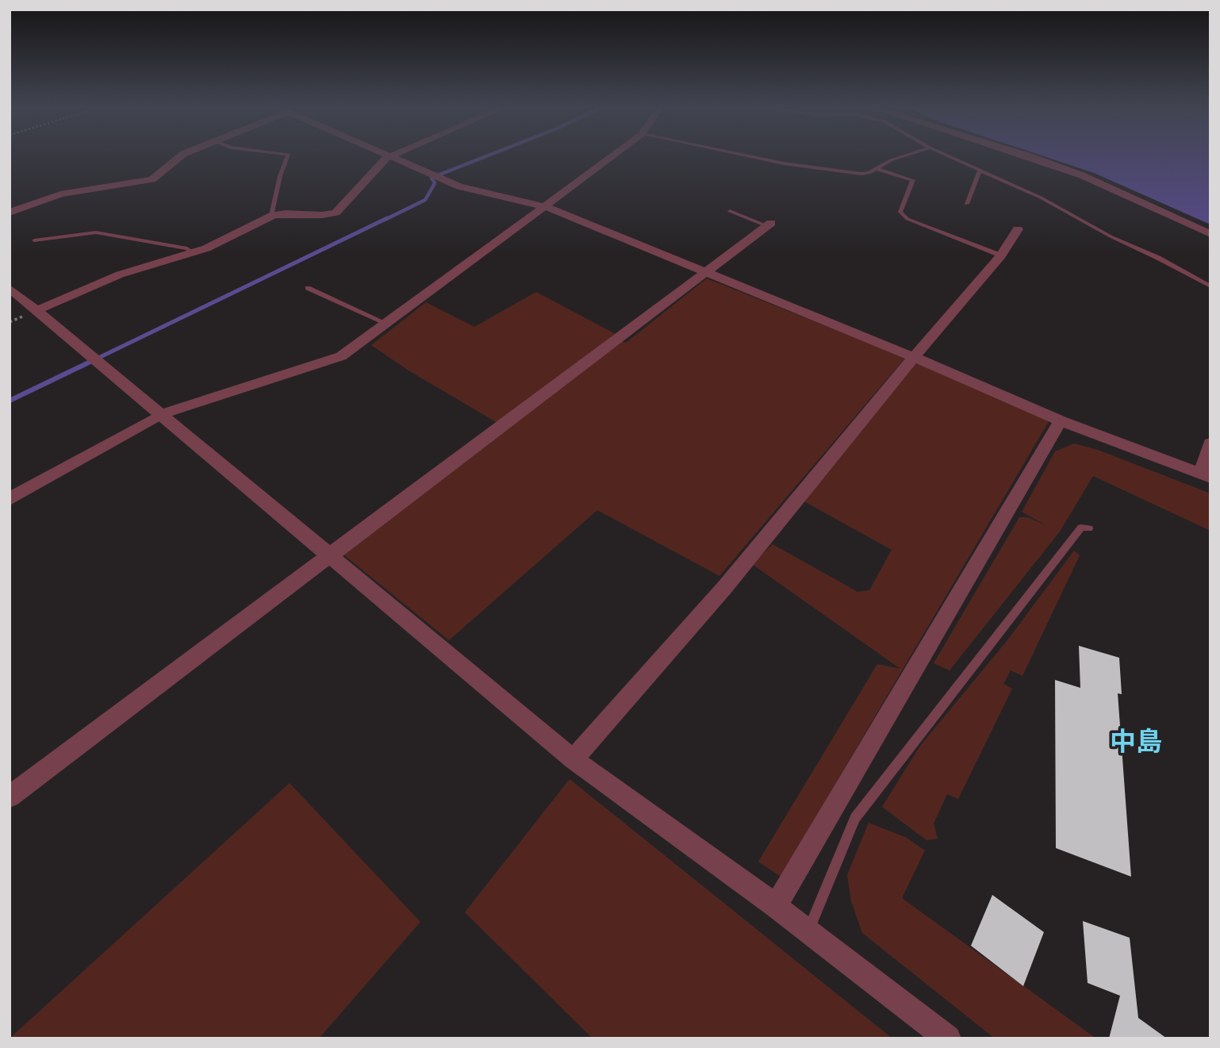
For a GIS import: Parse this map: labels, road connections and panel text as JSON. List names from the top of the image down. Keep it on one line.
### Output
{"districts":["中島"]}
